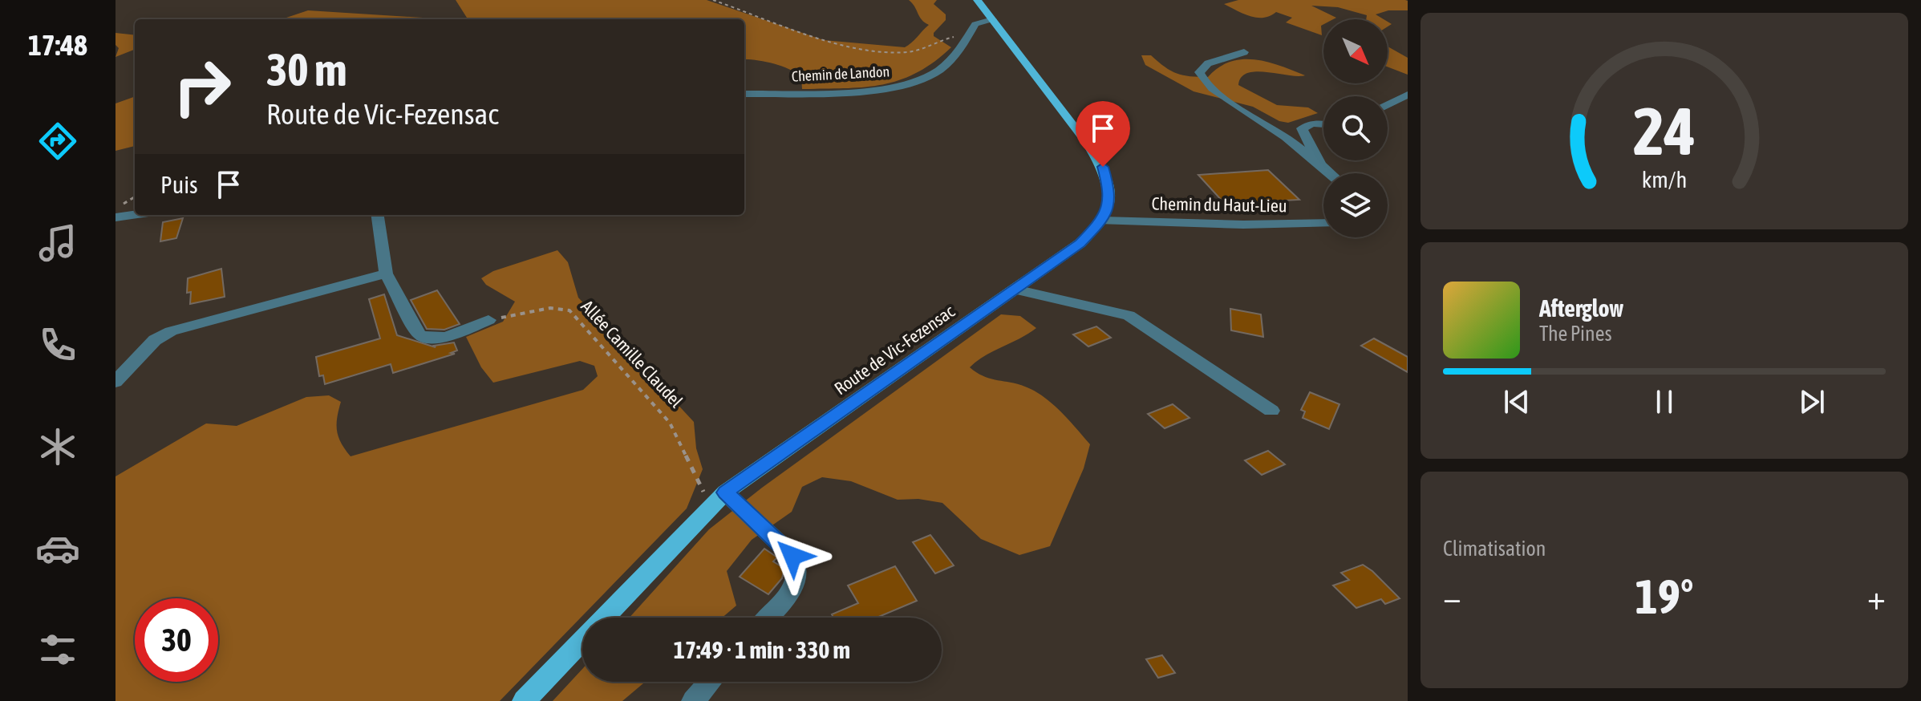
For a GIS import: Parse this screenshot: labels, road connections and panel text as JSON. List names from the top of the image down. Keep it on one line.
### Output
{"streets":{"main road":["Route de Vic-Fezensac"],"street":["Chemin de Landon","Chemin du Haut-Lieu"],"path":["Allée Camille Claudel"]},"crossings":[["Chemin du Haut-Lieu","Route de Vic-Fezensac"],["Route de Vic-Fezensac","Allée Camille Claudel"]],"north":"bottom right","page":{"tabs":"17:48","turn":["30 m","Route de Vic-Fezensac"],"then":"Puis","song":["Afterglow","The Pines"],"tile":"Climatisation","heat":["−","19°","+"],"limit":"30","trip":"17:49 · 1 min · 330 m","gauge":["24","km/h"]}}
